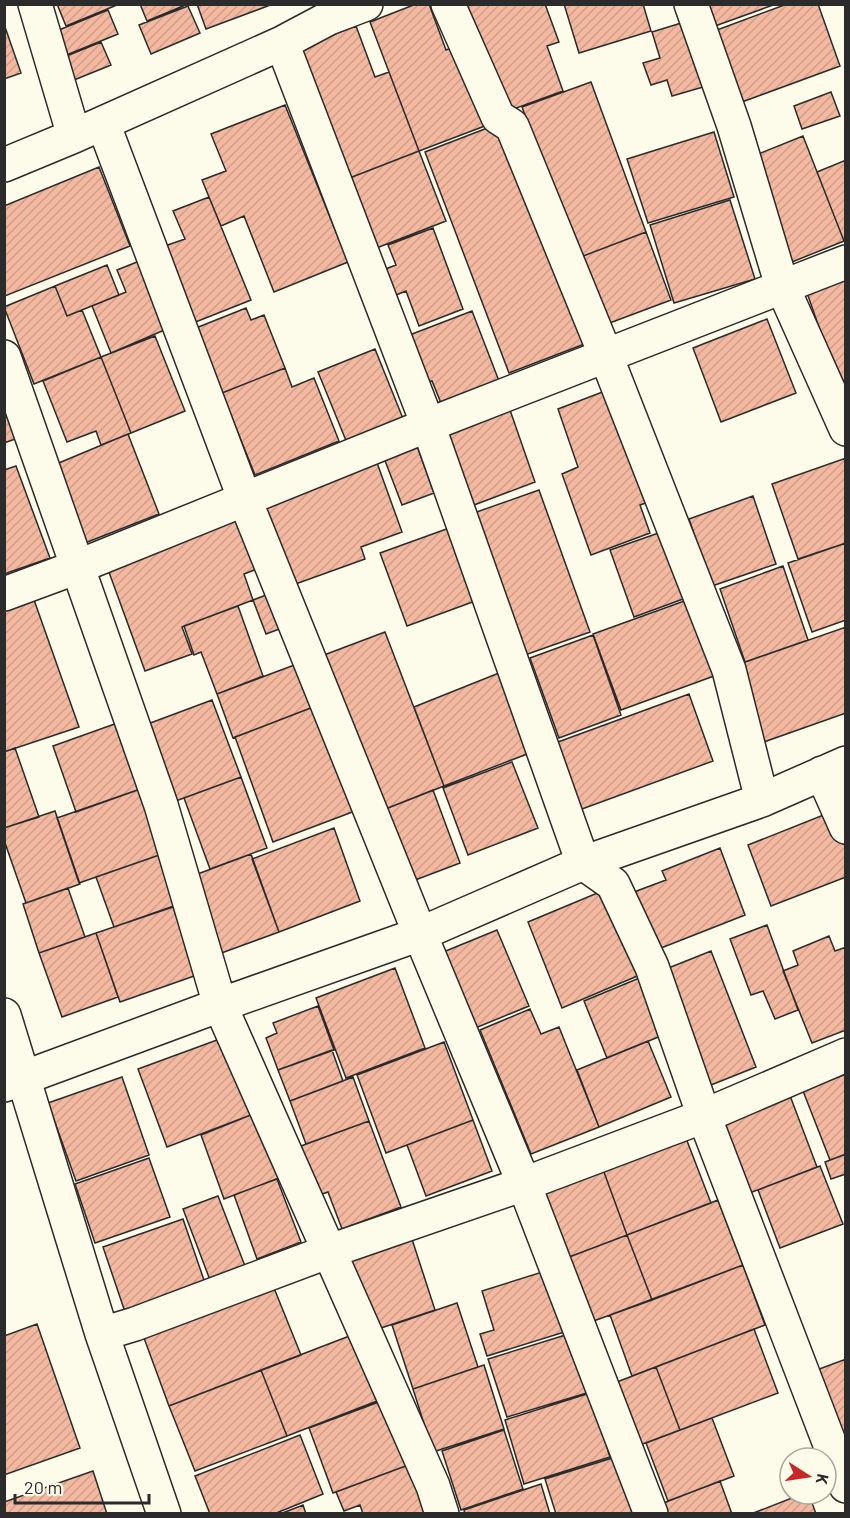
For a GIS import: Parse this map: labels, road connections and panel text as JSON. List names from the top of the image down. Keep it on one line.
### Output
{"scale_bar":"20 m","north":"right"}
